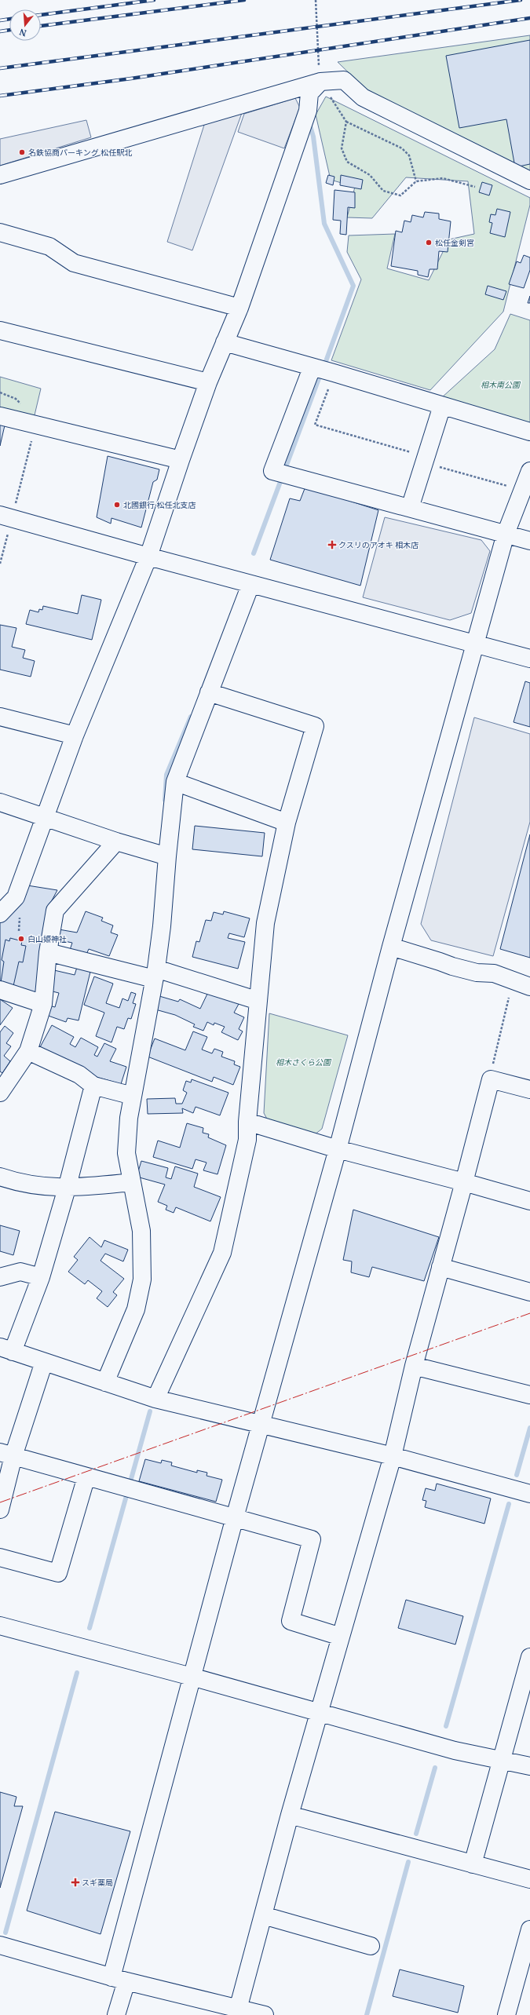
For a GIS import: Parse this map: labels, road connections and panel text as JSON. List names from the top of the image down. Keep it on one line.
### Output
{"parks":["相木南公園","相木さくら公園"],"places":{"other":["名鉄協商パーキング 松任駅北","松任金剣宮","北國銀行 松任北支店","白山姫神社"],"health":["クスリのアオキ 相木店","スギ薬局"]},"north":"bottom"}
